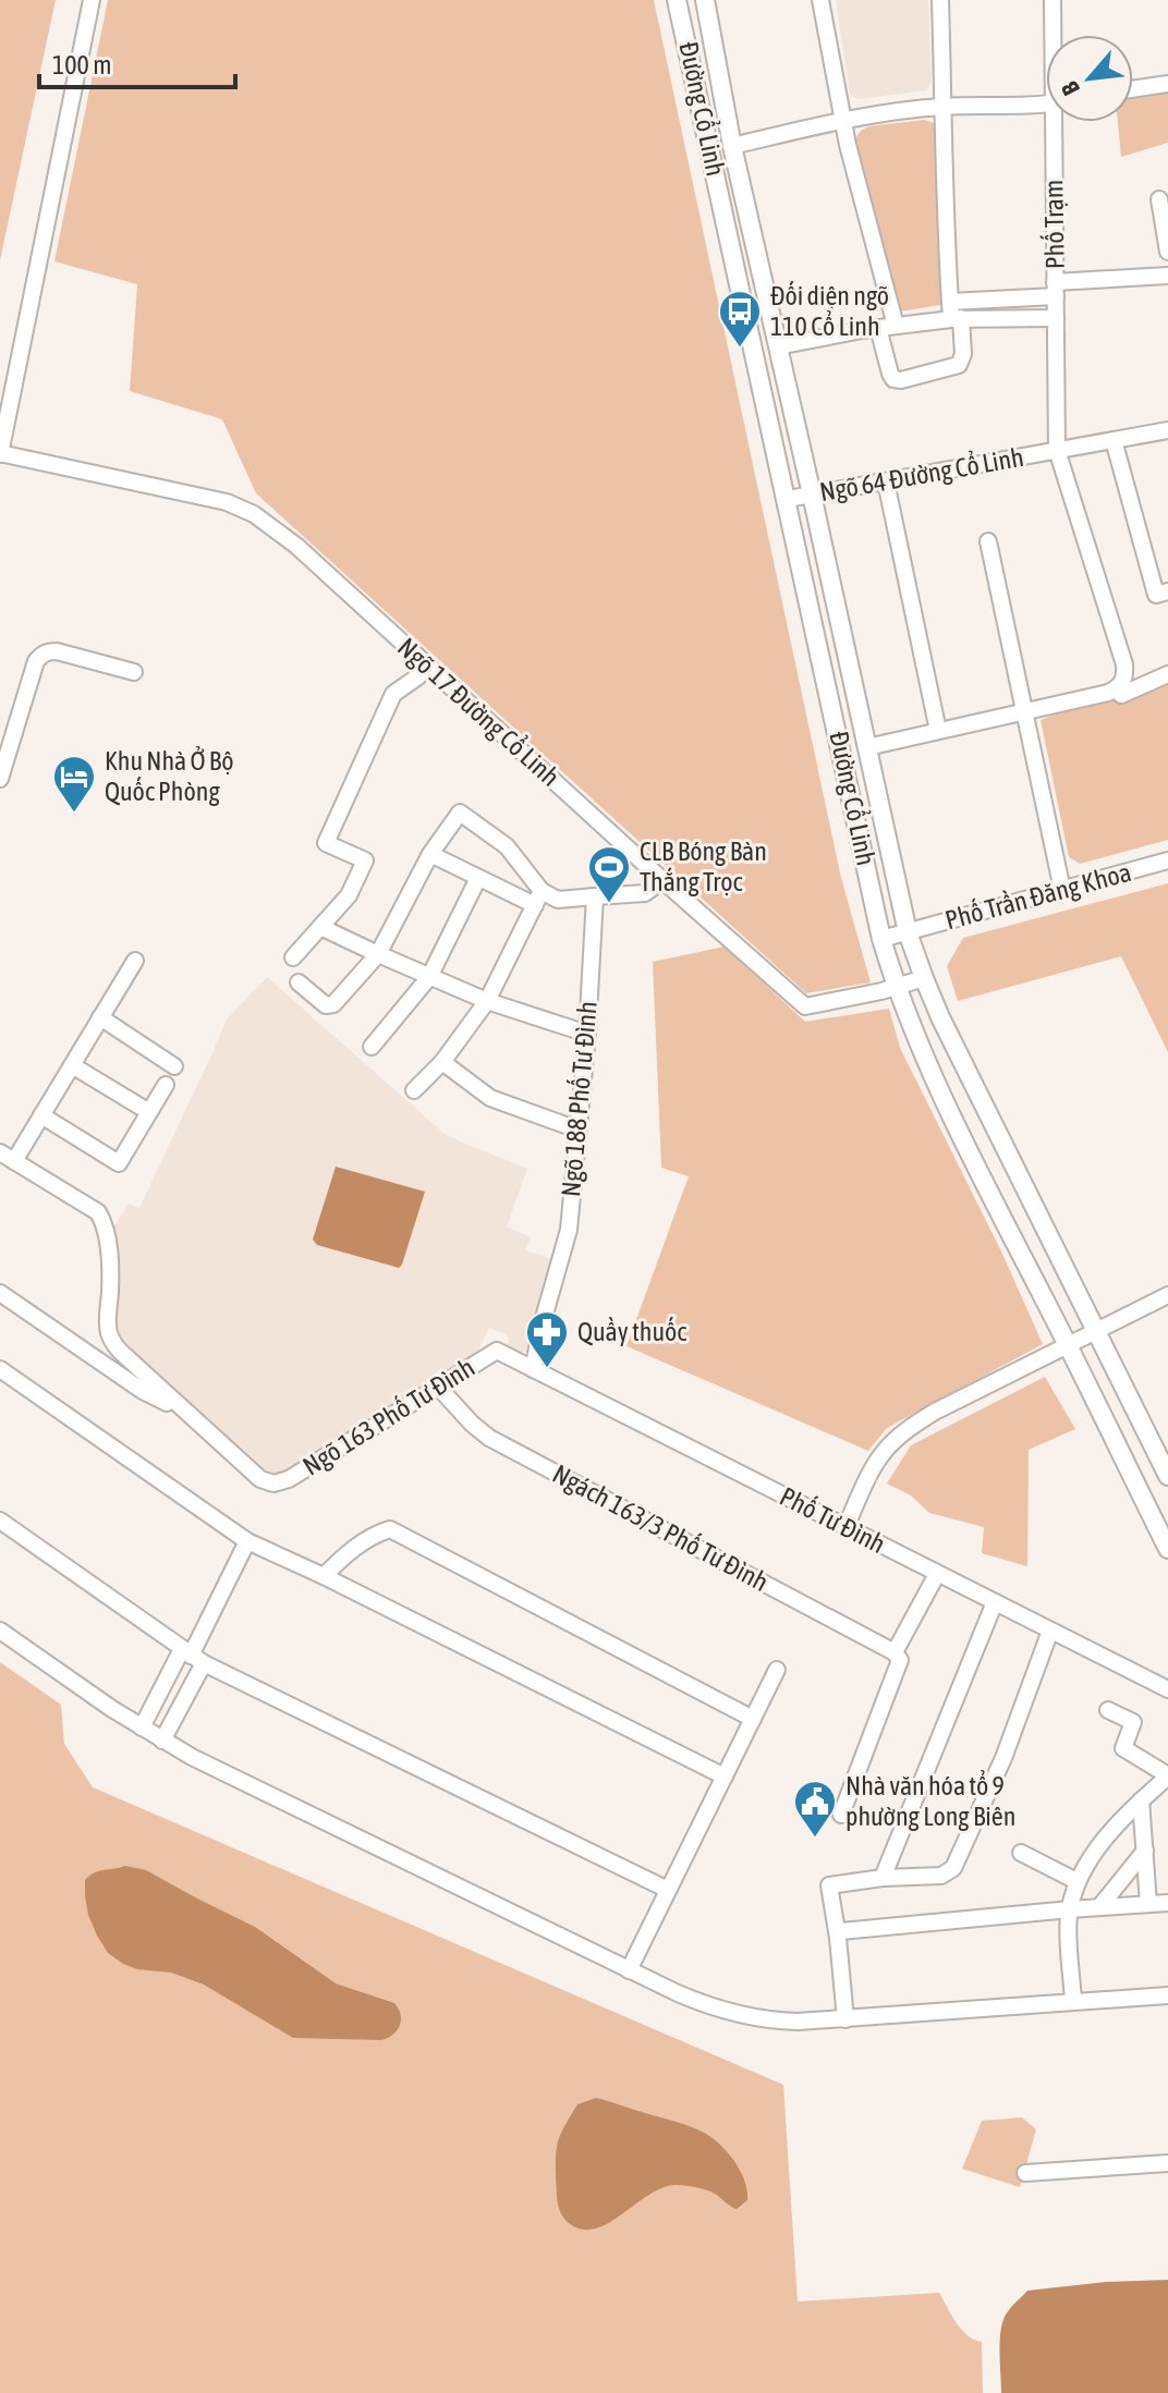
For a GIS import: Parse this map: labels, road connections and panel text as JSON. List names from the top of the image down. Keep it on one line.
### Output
{"streets":{"main road":["Đường Cổ Linh"],"street":["Phố Trạm","Ngõ 64 Đường Cổ Linh","Ngõ 17 Đường Cổ Linh","Phố Trần Đăng Khoa","Ngõ 188 Phố Tư Đình","Ngõ 163 Phố Tư Đình","Phố Tư Đình","Ngách 163/3 Phố Tư Đình"]},"crossings":[["Đường Cổ Linh","Ngõ 64 Đường Cổ Linh"],["Đường Cổ Linh","Ngõ 17 Đường Cổ Linh"],["Đường Cổ Linh","Phố Trần Đăng Khoa"],["Phố Trạm","Ngõ 64 Đường Cổ Linh"],["Ngõ 188 Phố Tư Đình","Phố Tư Đình"],["Ngõ 163 Phố Tư Đình","Phố Tư Đình"],["Ngõ 163 Phố Tư Đình","Ngách 163/3 Phố Tư Đình"]],"places":{"bus stop":["Đối diện ngõ 110 Cổ Linh"],"hotel":["Khu Nhà Ở Bộ Quốc Phòng"],"sports":["CLB Bóng Bàn Thắng Trọc"],"pharmacy":["Quầy thuốc"],"public building":["Nhà văn hóa tổ 9 phường Long Biên"]},"scale_bar":"100 m","north":"bottom left"}
